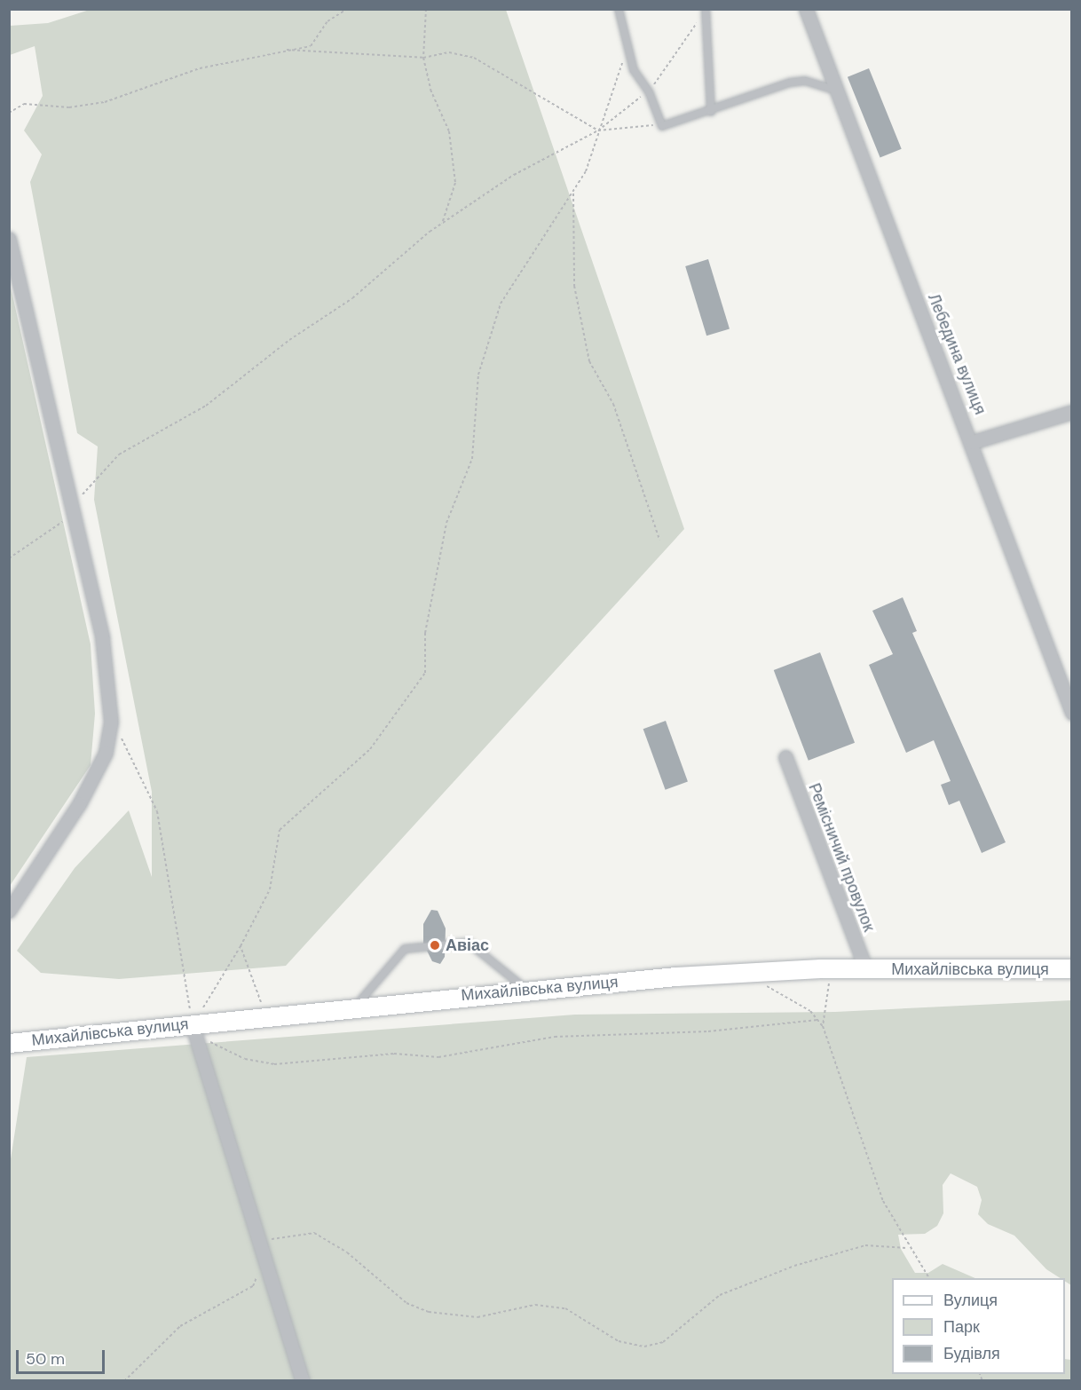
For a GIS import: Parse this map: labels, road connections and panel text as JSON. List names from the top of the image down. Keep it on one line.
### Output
{"streets":{"main road":["Михайлівська вулиця"],"street":["Лебедина вулиця","Ремісничий провулок"]},"crossings":[["Ремісничий провулок","Михайлівська вулиця"]],"places":["Авіас"],"legend":["Вулиця","Парк","Будівля"],"scale_bar":"50 m"}
